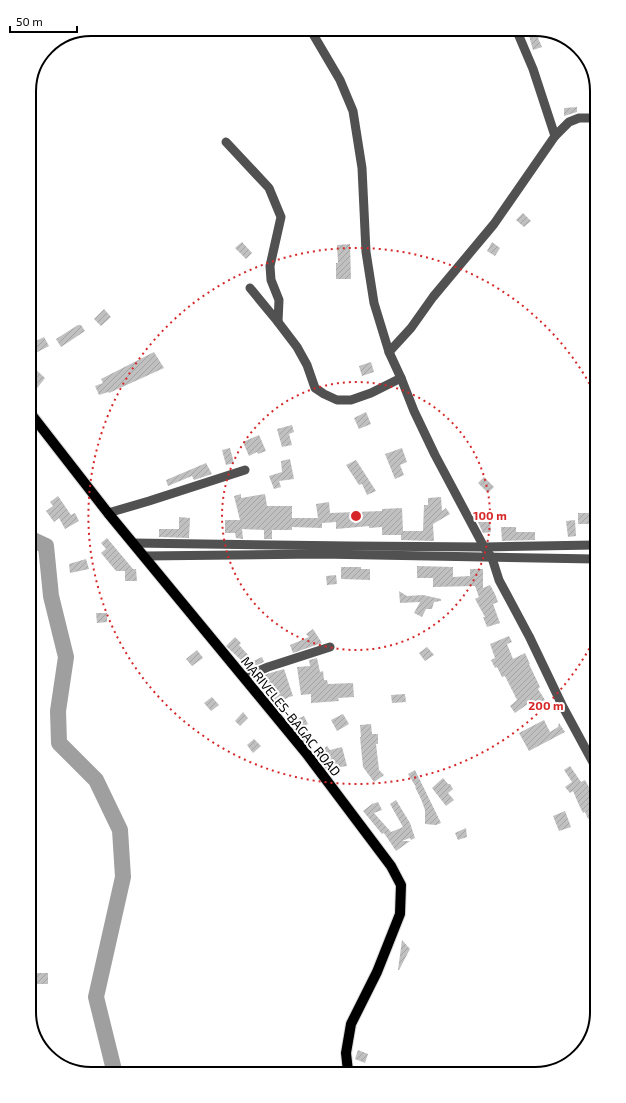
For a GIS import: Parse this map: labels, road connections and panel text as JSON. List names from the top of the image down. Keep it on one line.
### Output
{"streets":{"main road":["MARIVELES-BAGAC ROAD"]},"scale_bar":"50 m","rings":["100 m","200 m"]}
